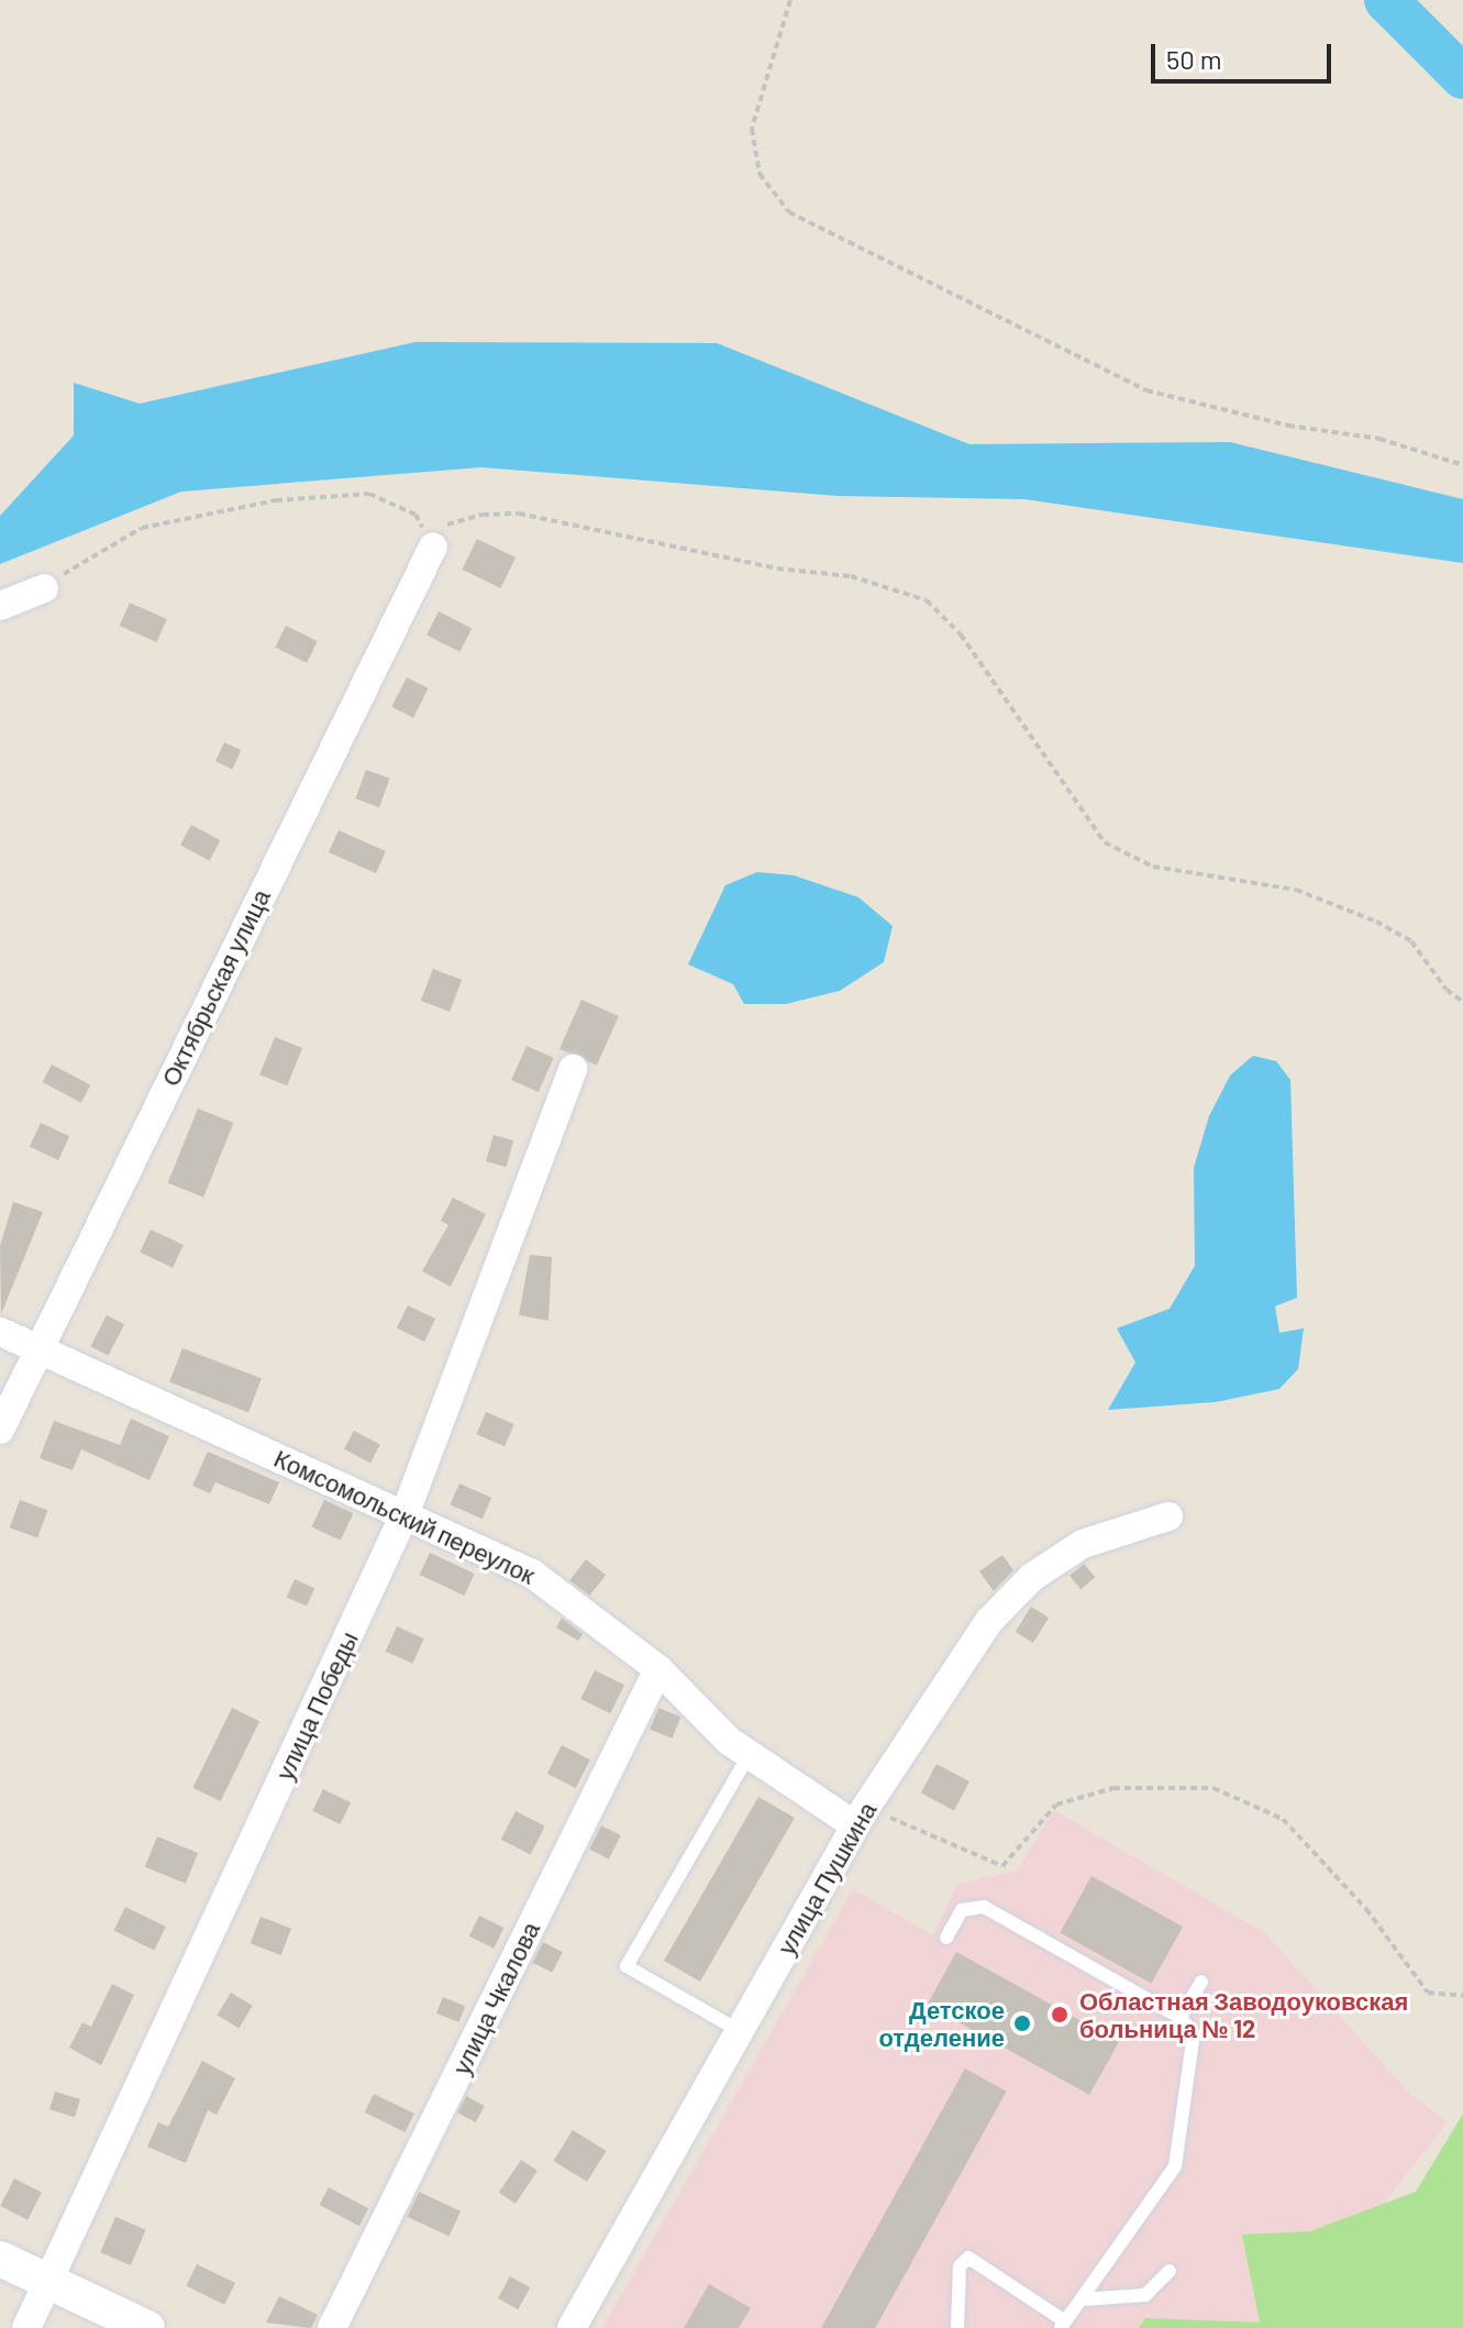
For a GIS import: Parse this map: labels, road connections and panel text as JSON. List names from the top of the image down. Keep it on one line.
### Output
{"streets":{"street":["Октябрьская улица","Комсомольский переулок","улица Победы","улица Пушкина","улица Чкалова"]},"crossings":[["Октябрьская улица","Комсомольский переулок"],["Комсомольский переулок","улица Победы"],["Комсомольский переулок","улица Пушкина"],["Комсомольский переулок","улица Чкалова"]],"places":["Областная Заводоуковская больница № 12","Детское отделение"],"scale_bar":"50 m"}
